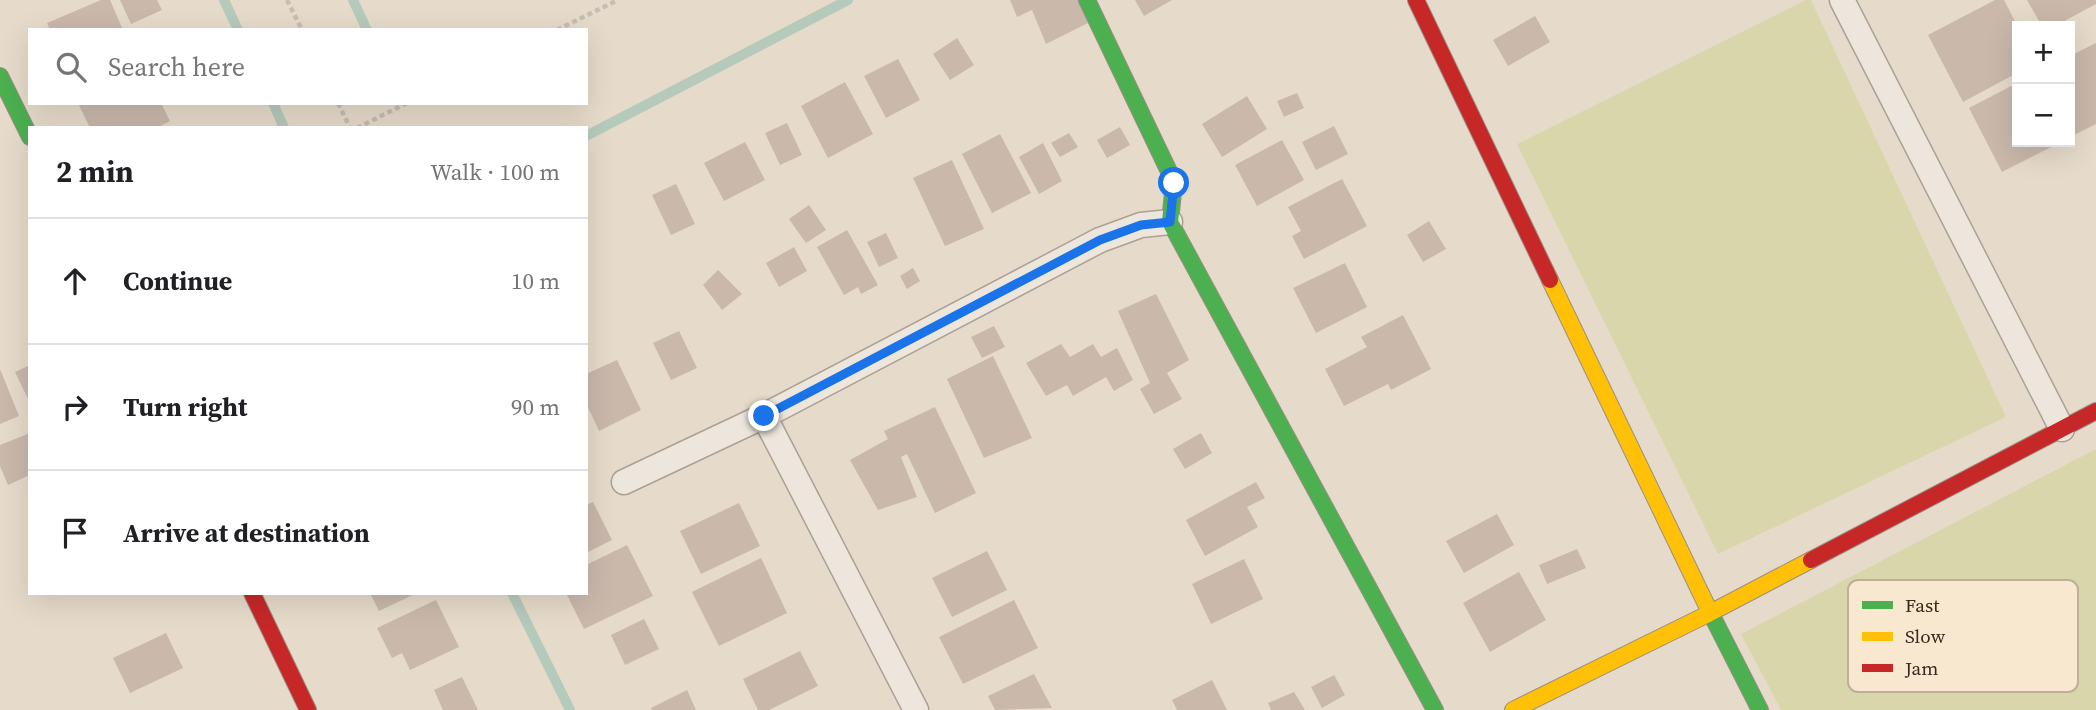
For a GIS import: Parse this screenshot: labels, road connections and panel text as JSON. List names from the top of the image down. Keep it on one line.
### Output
{"legend":["Fast","Slow","Jam"],"page":{"map_buttons":["+","−"],"search":"Search here","heading":["2 min","Walk · 100 m"],"list":[["Continue","10 m"],["Turn right","90 m"],"Arrive at destination"]}}
